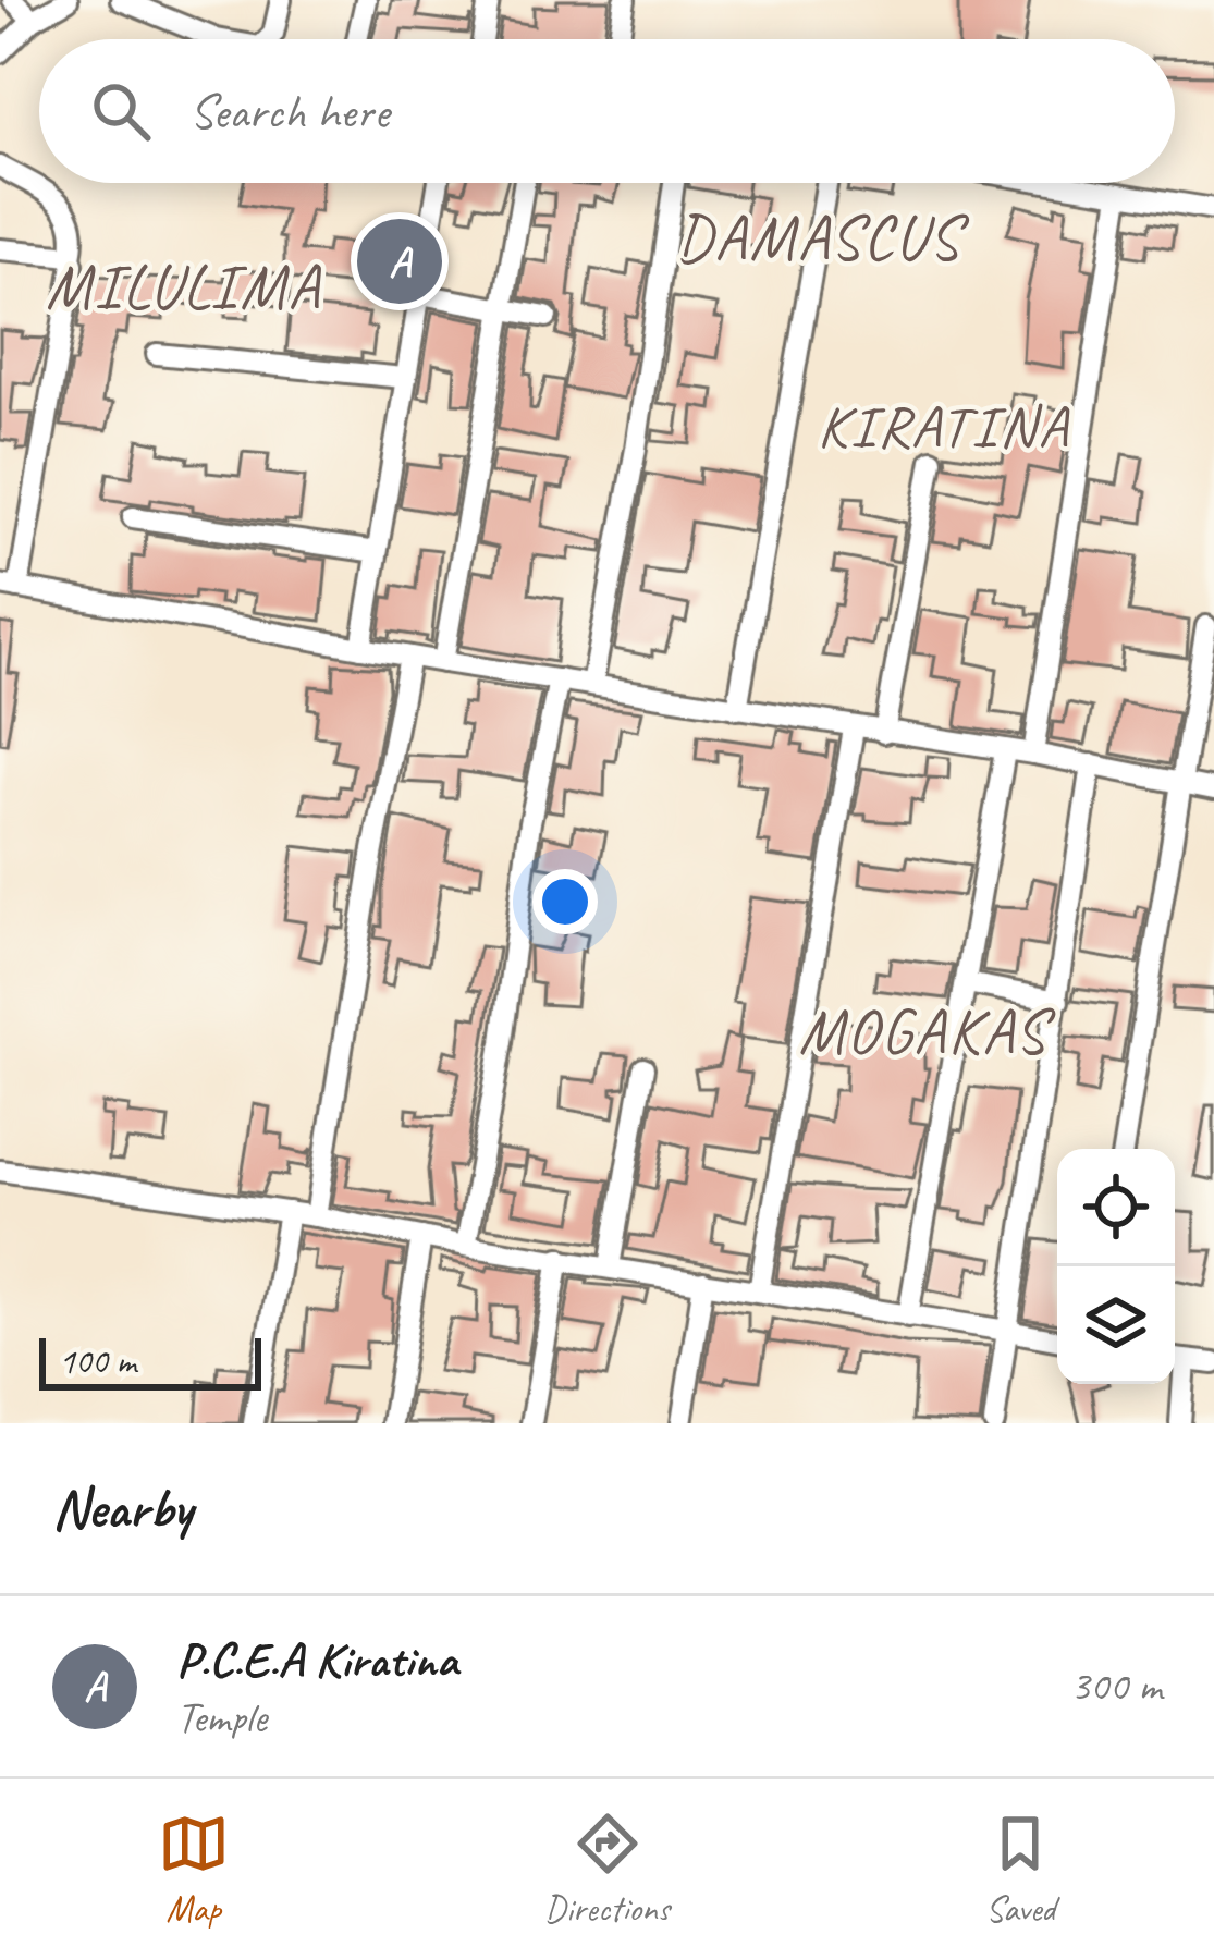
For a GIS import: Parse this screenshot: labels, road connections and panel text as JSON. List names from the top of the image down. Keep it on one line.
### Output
{"districts":["DAMASCUS","MILULIMA","KIRATINA","MOGAKAS"],"scale_bar":"100 m","page":{"search":"Search here","pins":"A","scale":"100 m","heading":"Nearby","list":[{"mark":"A","name":"P.C.E.A Kiratina","note":"Temple","value":"300 m"}],"nav":["Map","Directions","Saved"]}}
